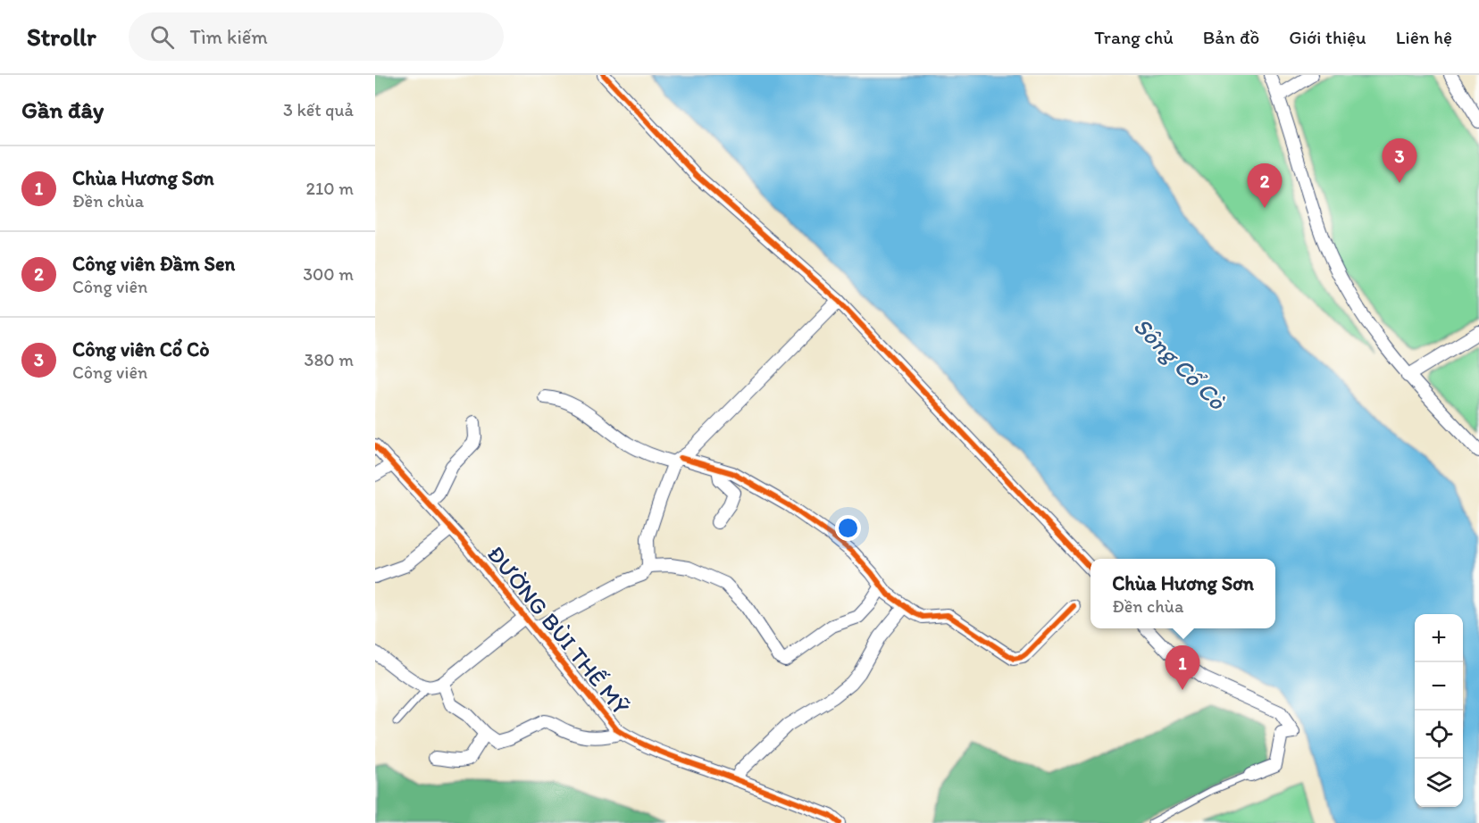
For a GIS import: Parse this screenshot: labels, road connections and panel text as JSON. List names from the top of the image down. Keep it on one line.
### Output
{"streets":{"street":["ĐƯỜNG BÙI THẾ MỸ"]},"water":["Sông Cổ Cò"],"page":{"header":"Strollr","search":"Tìm kiếm","nav":["Trang chủ","Bản đồ","Giới thiệu","Liên hệ"],"heading":["Gần đây","3 kết quả"],"pins":["3","2","1"],"list":[{"mark":"1","name":"Chùa Hương Sơn","note":"Đền chùa","value":"210 m"},{"mark":"2","name":"Công viên Đầm Sen","note":"Công viên","value":"300 m"},{"mark":"3","name":"Công viên Cổ Cò","note":"Công viên","value":"380 m"}],"popup":["Chùa Hương Sơn","Đền chùa"],"map_buttons":["+","−"]}}
